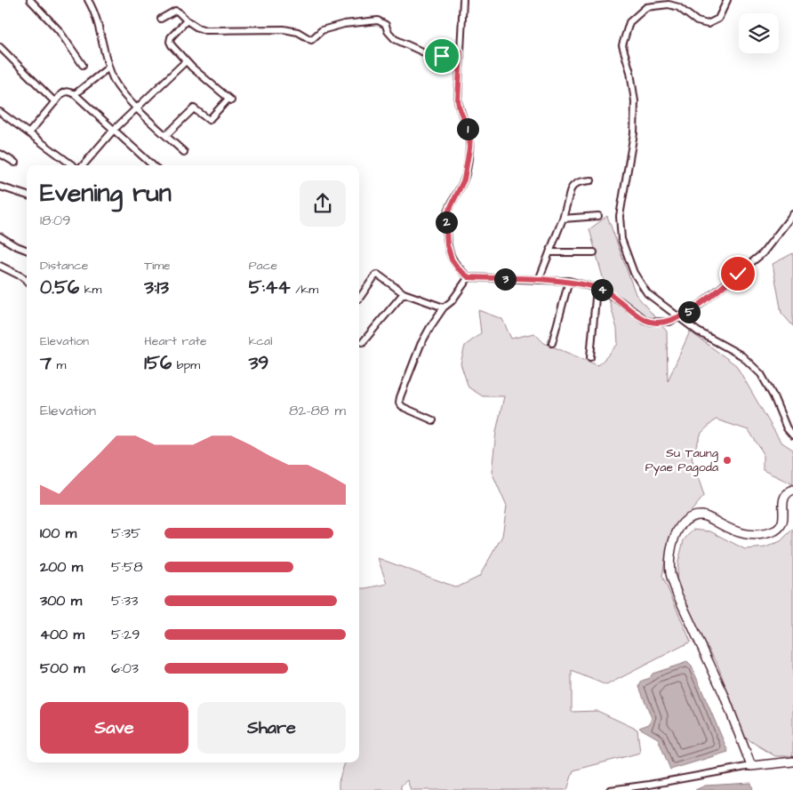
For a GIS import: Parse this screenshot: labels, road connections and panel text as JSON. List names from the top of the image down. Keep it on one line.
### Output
{"places":["Su Taung Pyae Pagoda"],"page":{"pins":["1","2","3","4","5"],"heading":["Evening run","18:09"],"stats":[["Distance","0.56 km"],["Time","3:13"],["Pace","5:44 /km"],["Elevation","7 m"],["Heart rate","156 bpm"],["kcal","39"]],"chart":["Elevation","82–88 m"],"list":[{"name":"100 m","note":"5:35"},{"name":"200 m","note":"5:58"},{"name":"300 m","note":"5:33"},{"name":"400 m","note":"5:29"},{"name":"500 m","note":"6:03"}],"buttons":["Save","Share"]}}
